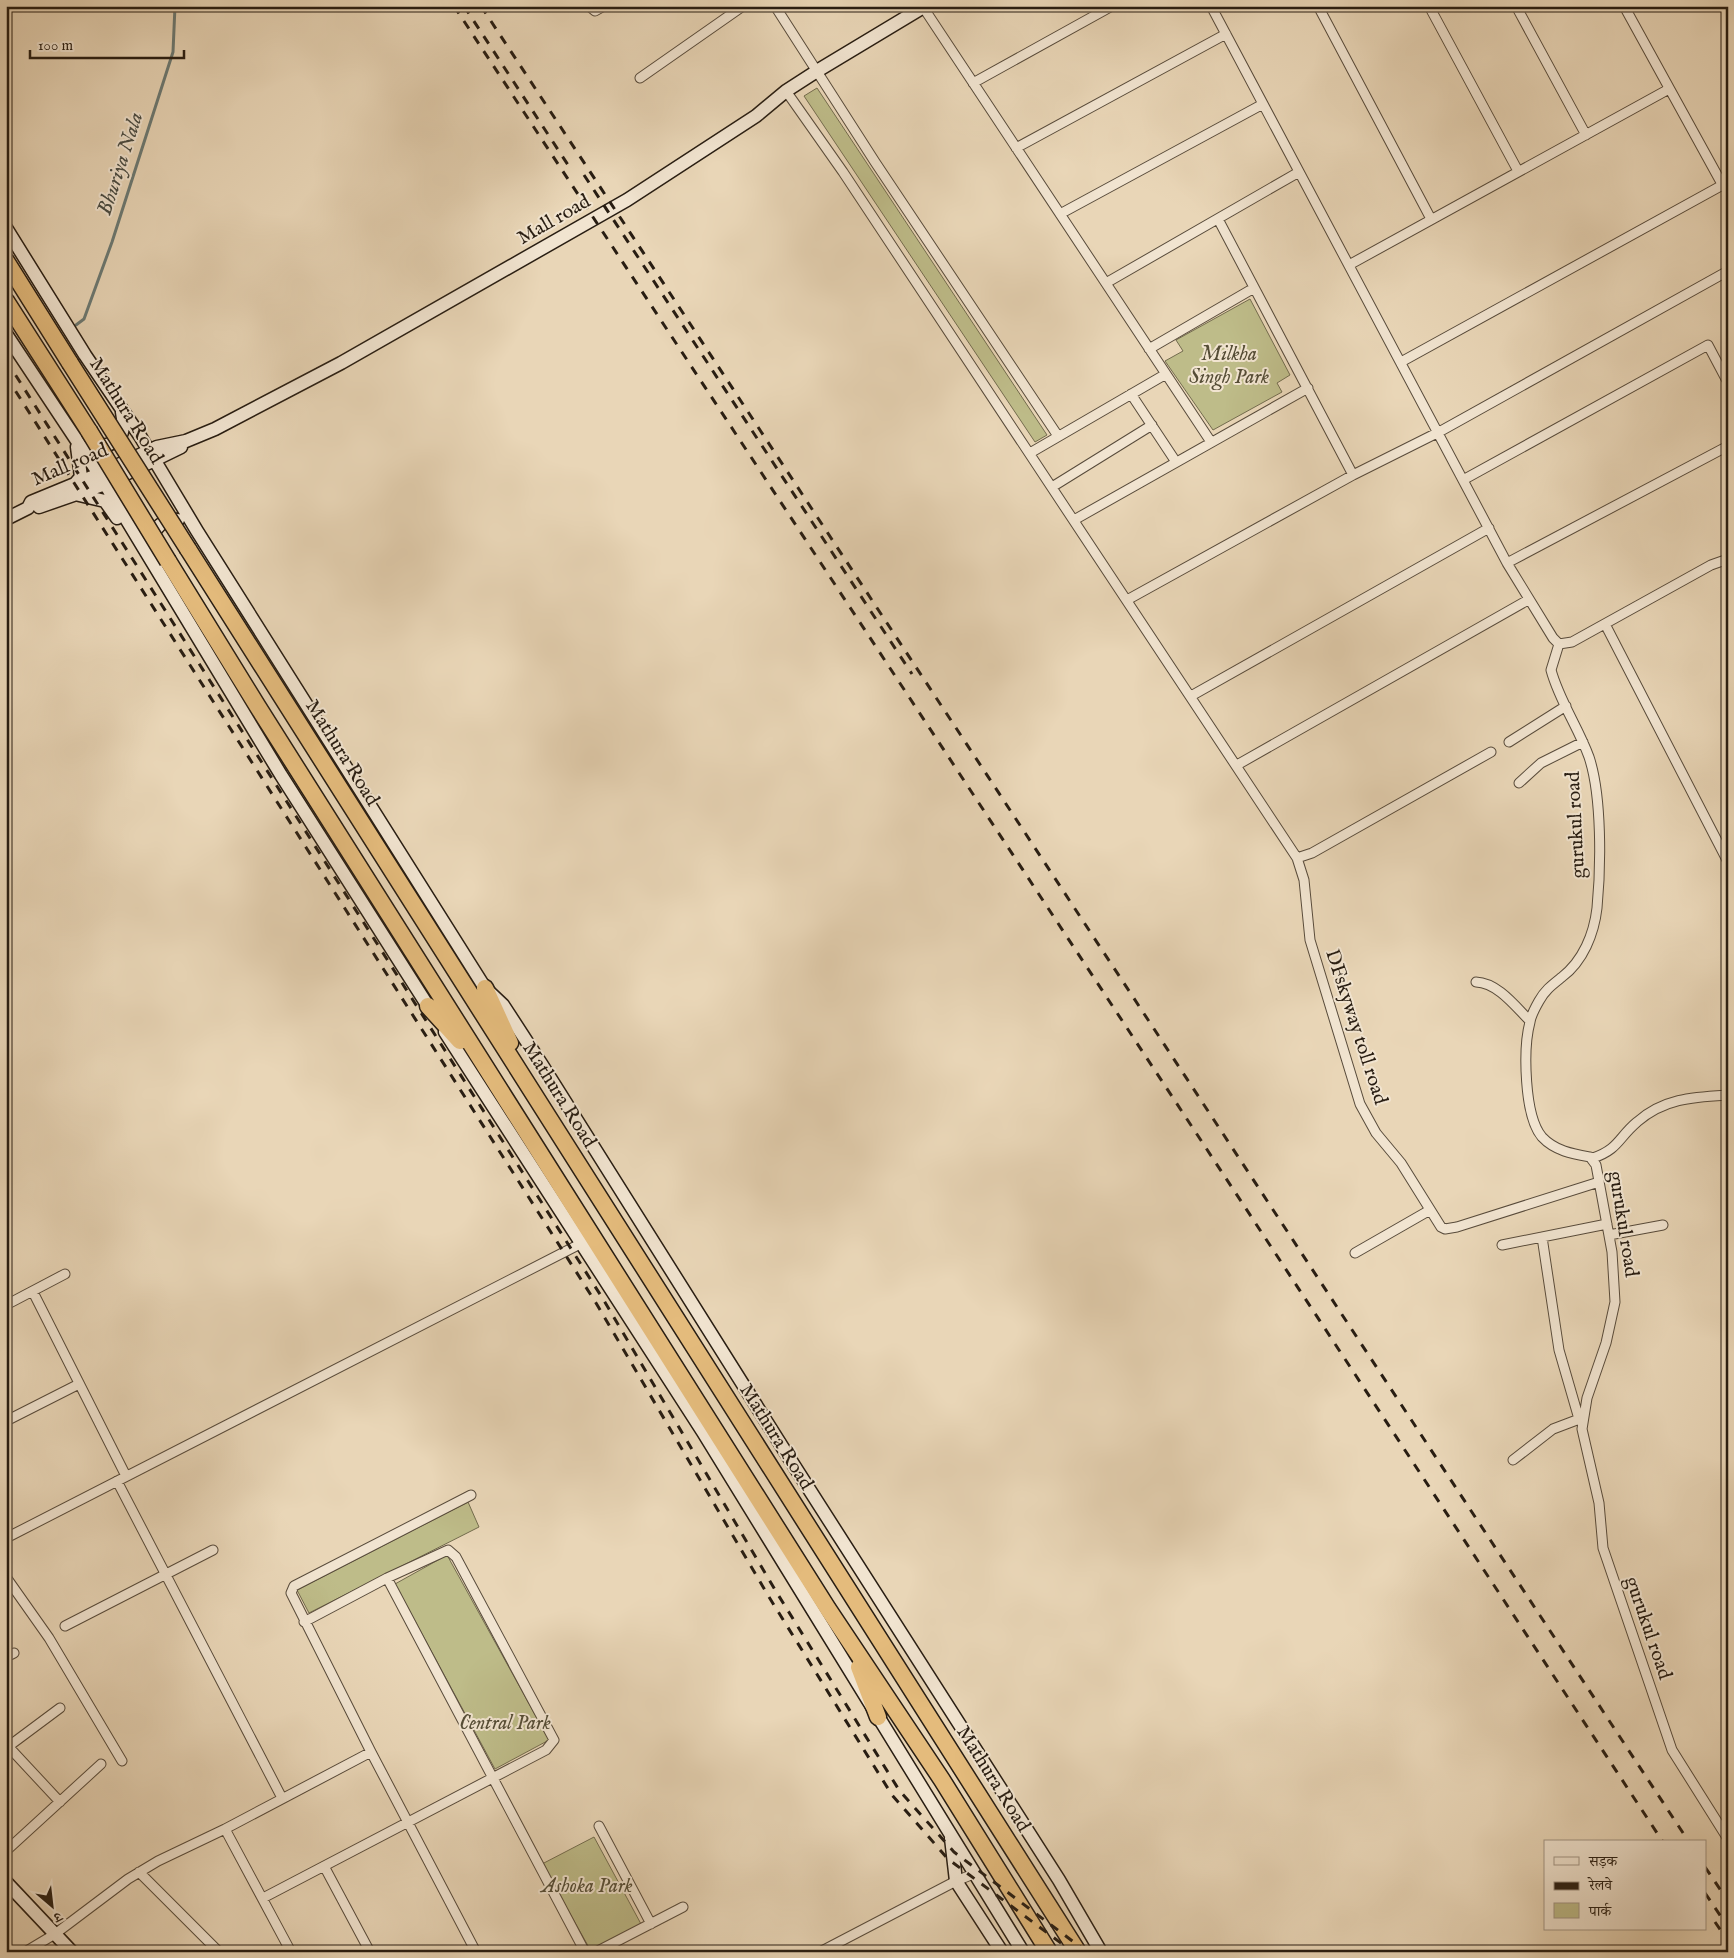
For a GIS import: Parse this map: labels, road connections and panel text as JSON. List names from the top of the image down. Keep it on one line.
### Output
{"streets":{"highway":["Mathura Road"],"main road":["Mall road"],"street":["gurukul road","DFskyway toll road"]},"crossings":[["Mall road","DFskyway toll road"],["gurukul road","DFskyway toll road"]],"water":["Bhuriya Nala"],"parks":["Milkha Singh Park","Central Park","Ashoka Park"],"legend":["सड़क","रेलवे","पार्क"],"scale_bar":"100 m","north":"bottom right"}
